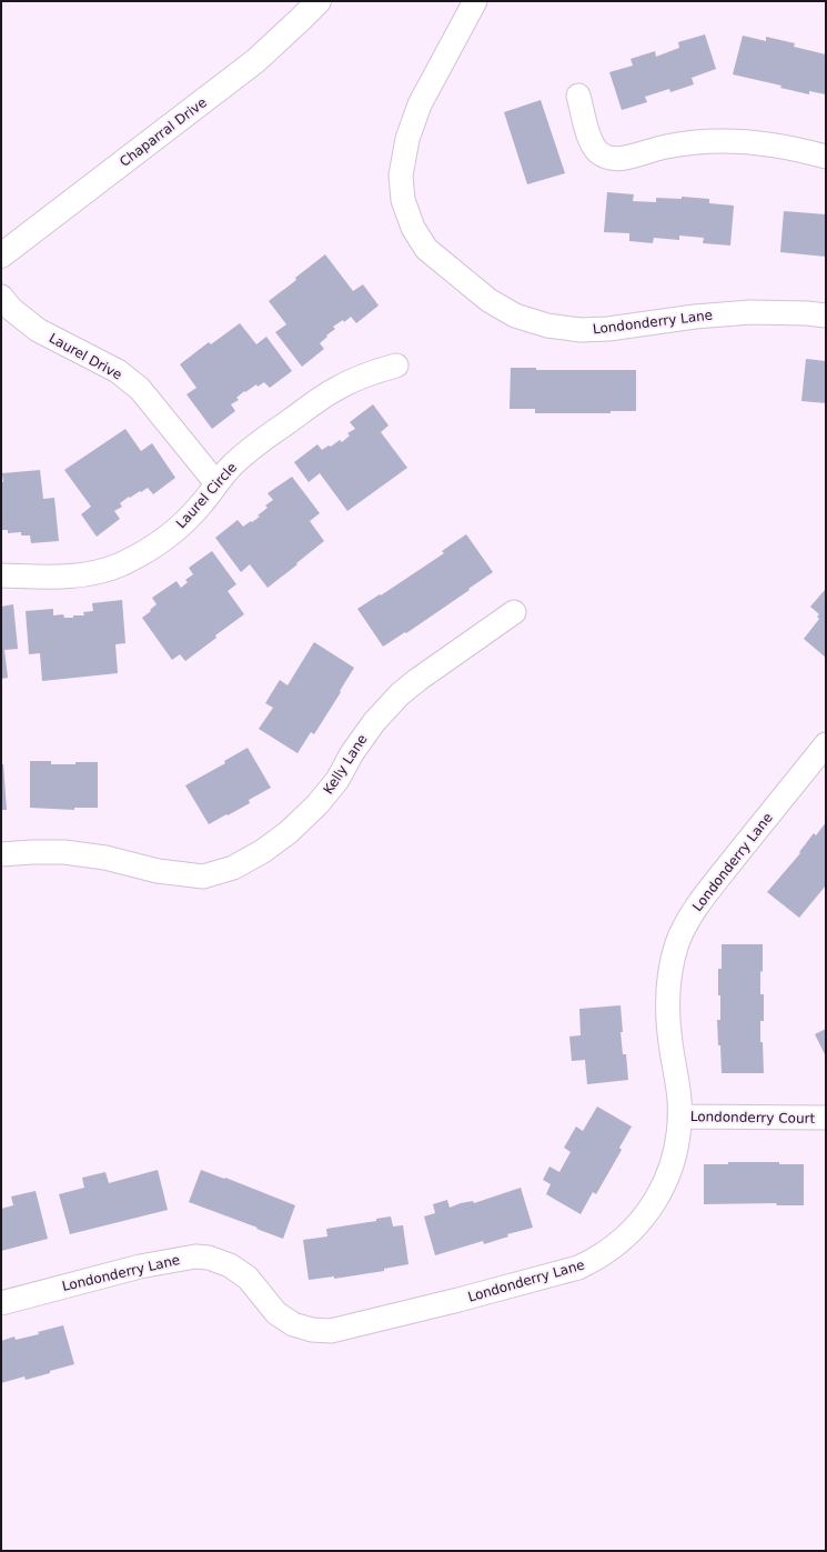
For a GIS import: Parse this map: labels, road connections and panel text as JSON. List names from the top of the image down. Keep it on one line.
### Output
{"streets":{"street":["Chaparral Drive","Londonderry Lane","Laurel Drive","Laurel Circle","Kelly Lane","Londonderry Court"]},"crossings":[["Londonderry Lane","Londonderry Court"],["Laurel Drive","Laurel Circle"]]}
